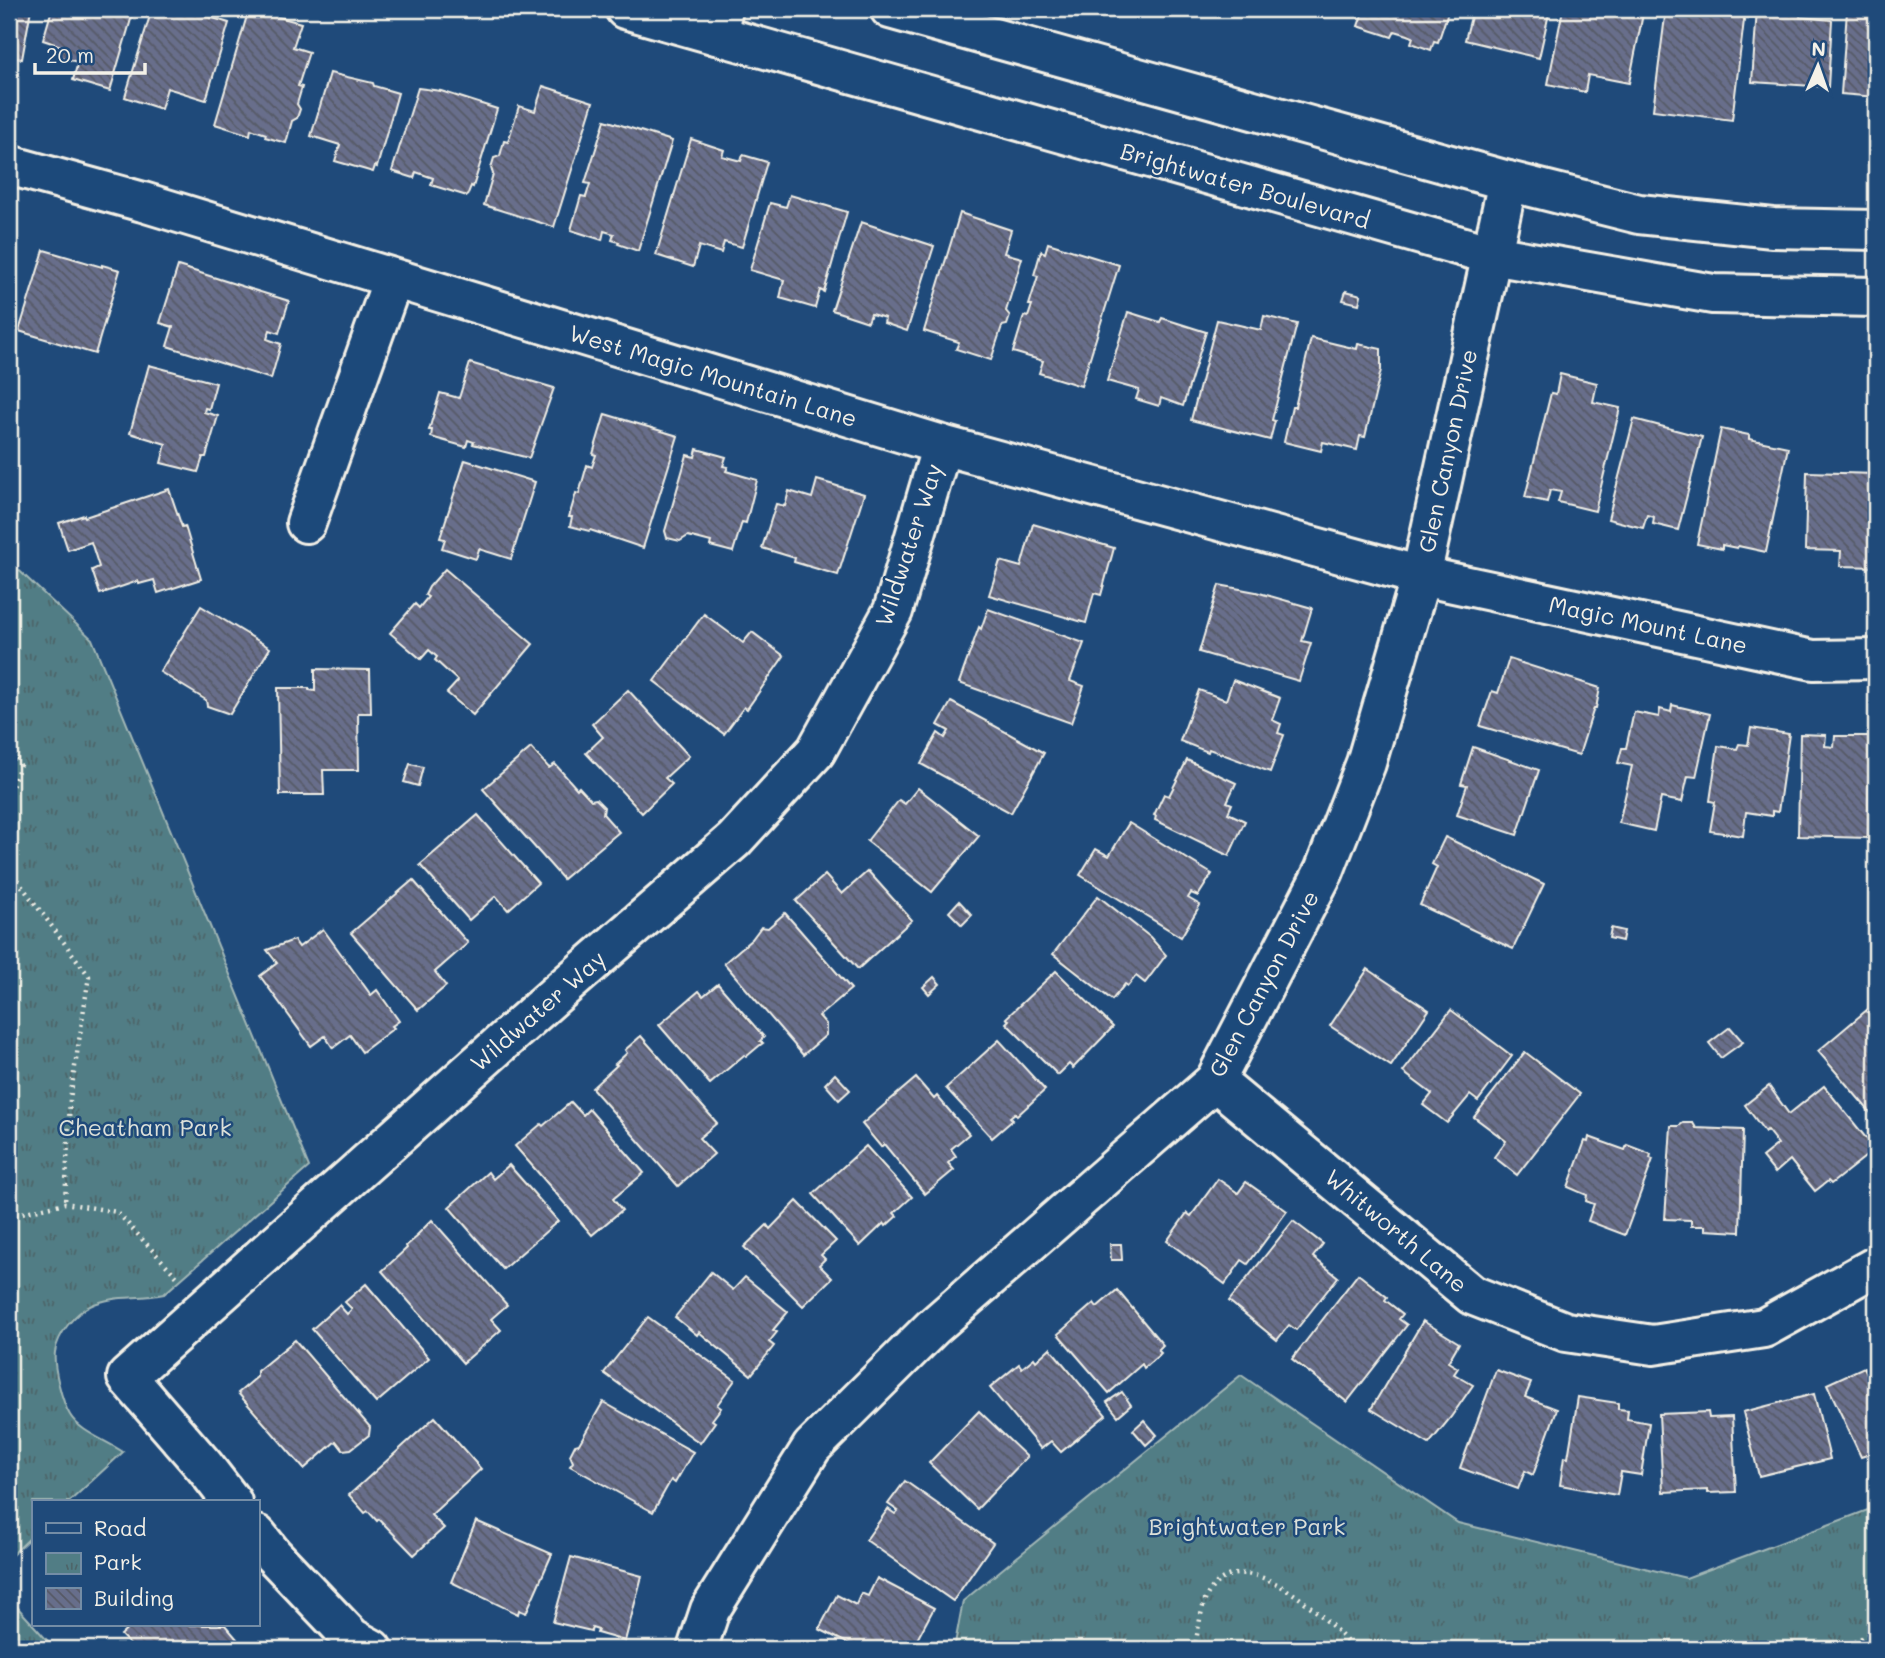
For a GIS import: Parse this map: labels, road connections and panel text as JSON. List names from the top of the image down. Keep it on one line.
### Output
{"streets":{"street":["Brightwater Boulevard","West Magic Mountain Lane","Glen Canyon Drive","Wildwater Way","Magic Mount Lane","Whitworth Lane"]},"crossings":[["Brightwater Boulevard","Glen Canyon Drive"],["West Magic Mountain Lane","Glen Canyon Drive"],["West Magic Mountain Lane","Wildwater Way"],["West Magic Mountain Lane","Magic Mount Lane"],["Glen Canyon Drive","Magic Mount Lane"],["Glen Canyon Drive","Whitworth Lane"]],"parks":["Cheatham Park","Brightwater Park"],"legend":["Road","Park","Building"],"scale_bar":"20 m","north":"top"}
